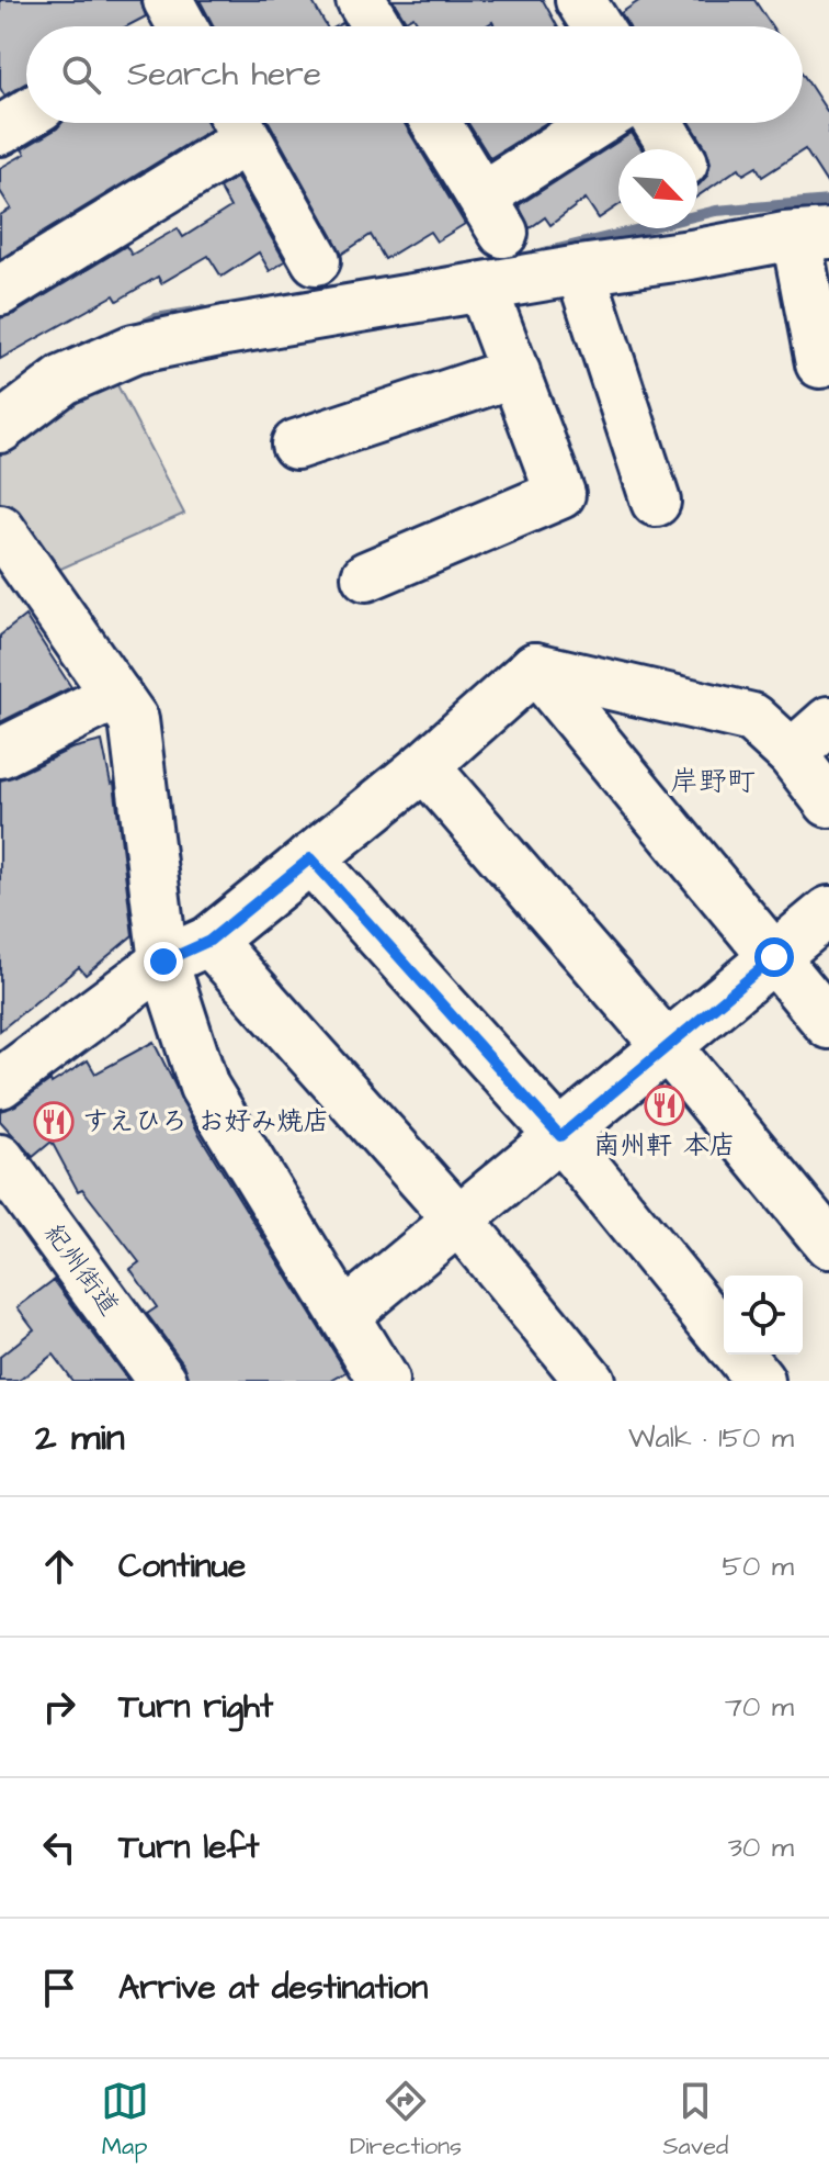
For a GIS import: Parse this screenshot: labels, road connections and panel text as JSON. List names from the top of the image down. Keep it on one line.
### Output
{"streets":{"street":["紀州街道"]},"districts":["岸野町"],"places":{"restaurant":["南州軒 本店","すえひろ お好み焼店"]},"north":"bottom right","page":{"search":"Search here","heading":["2 min","Walk · 150 m"],"list":[["Continue","50 m"],["Turn right","70 m"],["Turn left","30 m"],"Arrive at destination"],"nav":["Map","Directions","Saved"]}}
